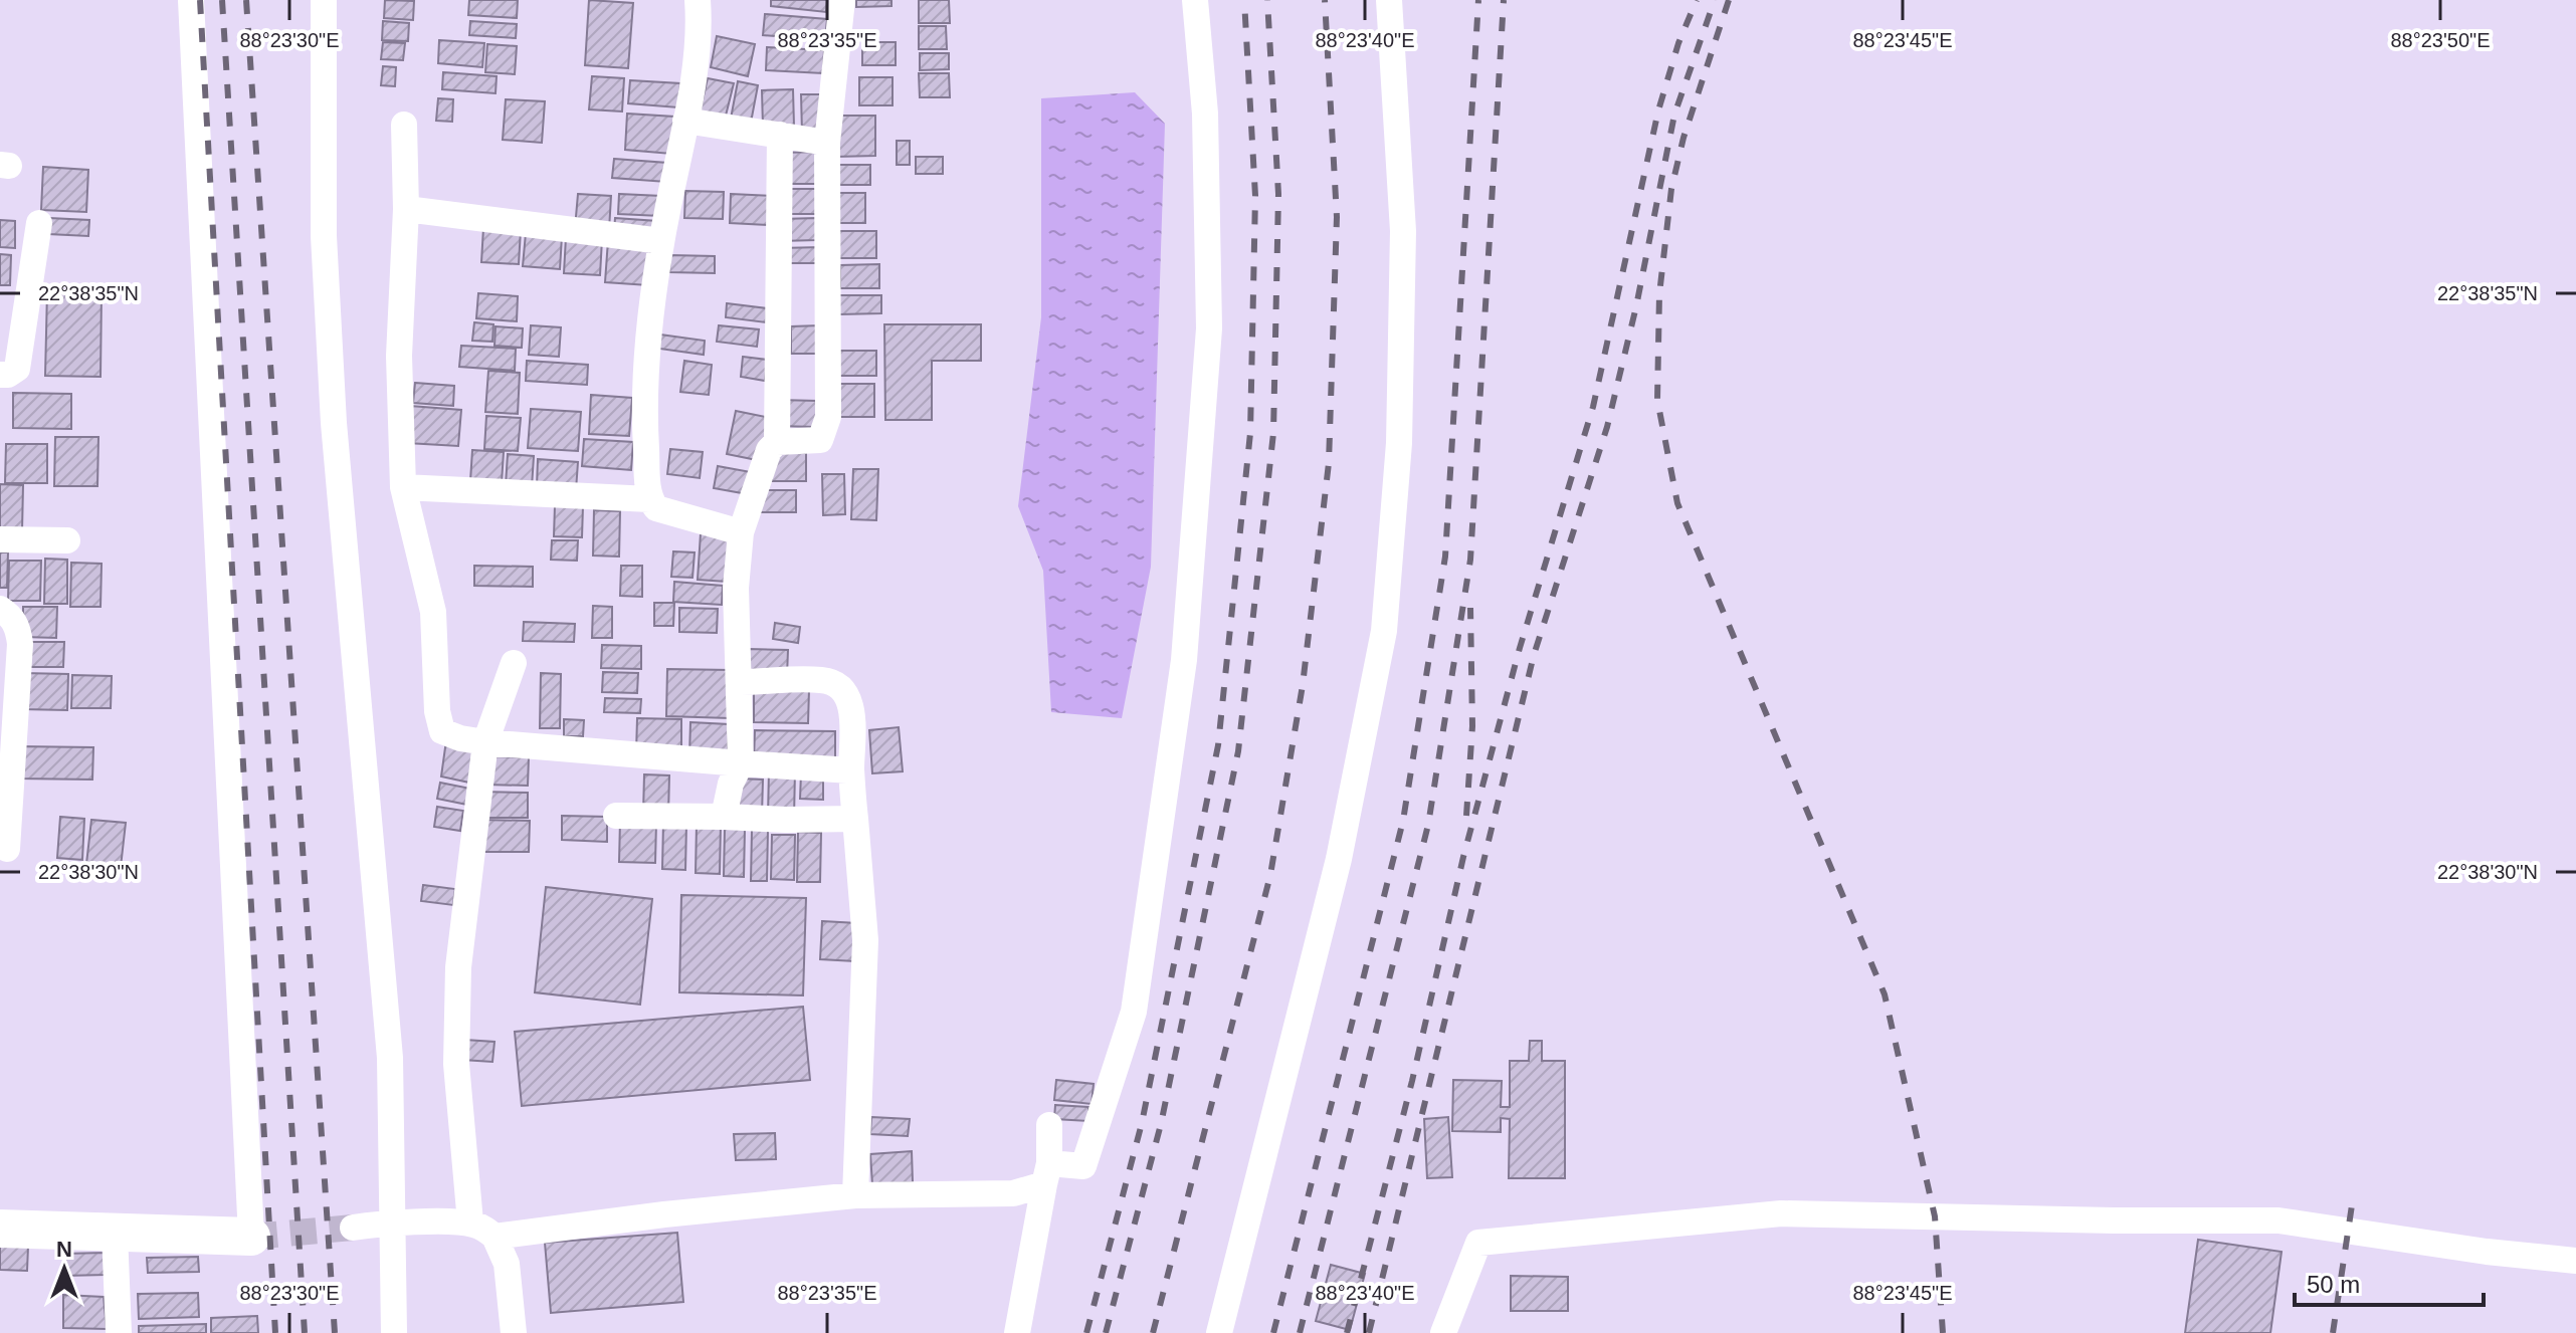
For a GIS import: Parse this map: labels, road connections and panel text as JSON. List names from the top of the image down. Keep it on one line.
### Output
{"scale_bar":"50 m","north":"top","coordinates":["88°23'30\"E","88°23'35\"E","88°23'40\"E","88°23'45\"E","88°23'50\"E","22°38'35\"N","22°38'30\"N"]}
